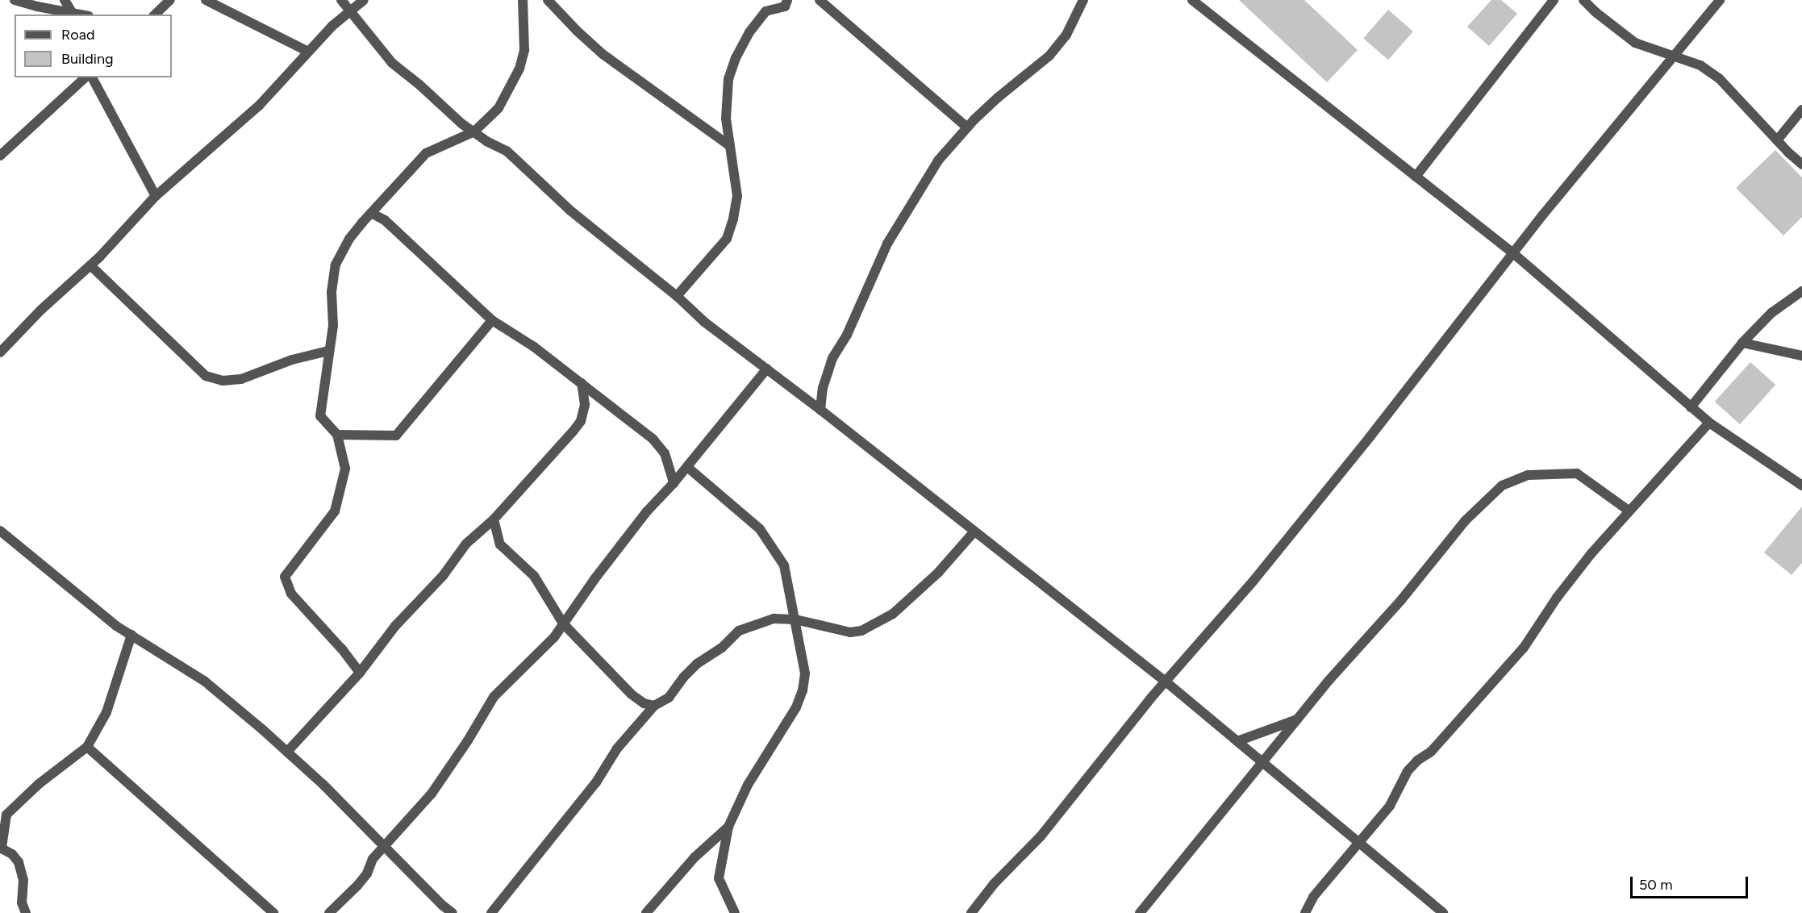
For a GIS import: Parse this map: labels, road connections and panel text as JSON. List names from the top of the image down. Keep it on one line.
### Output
{"legend":["Road","Building"],"scale_bar":"50 m"}
